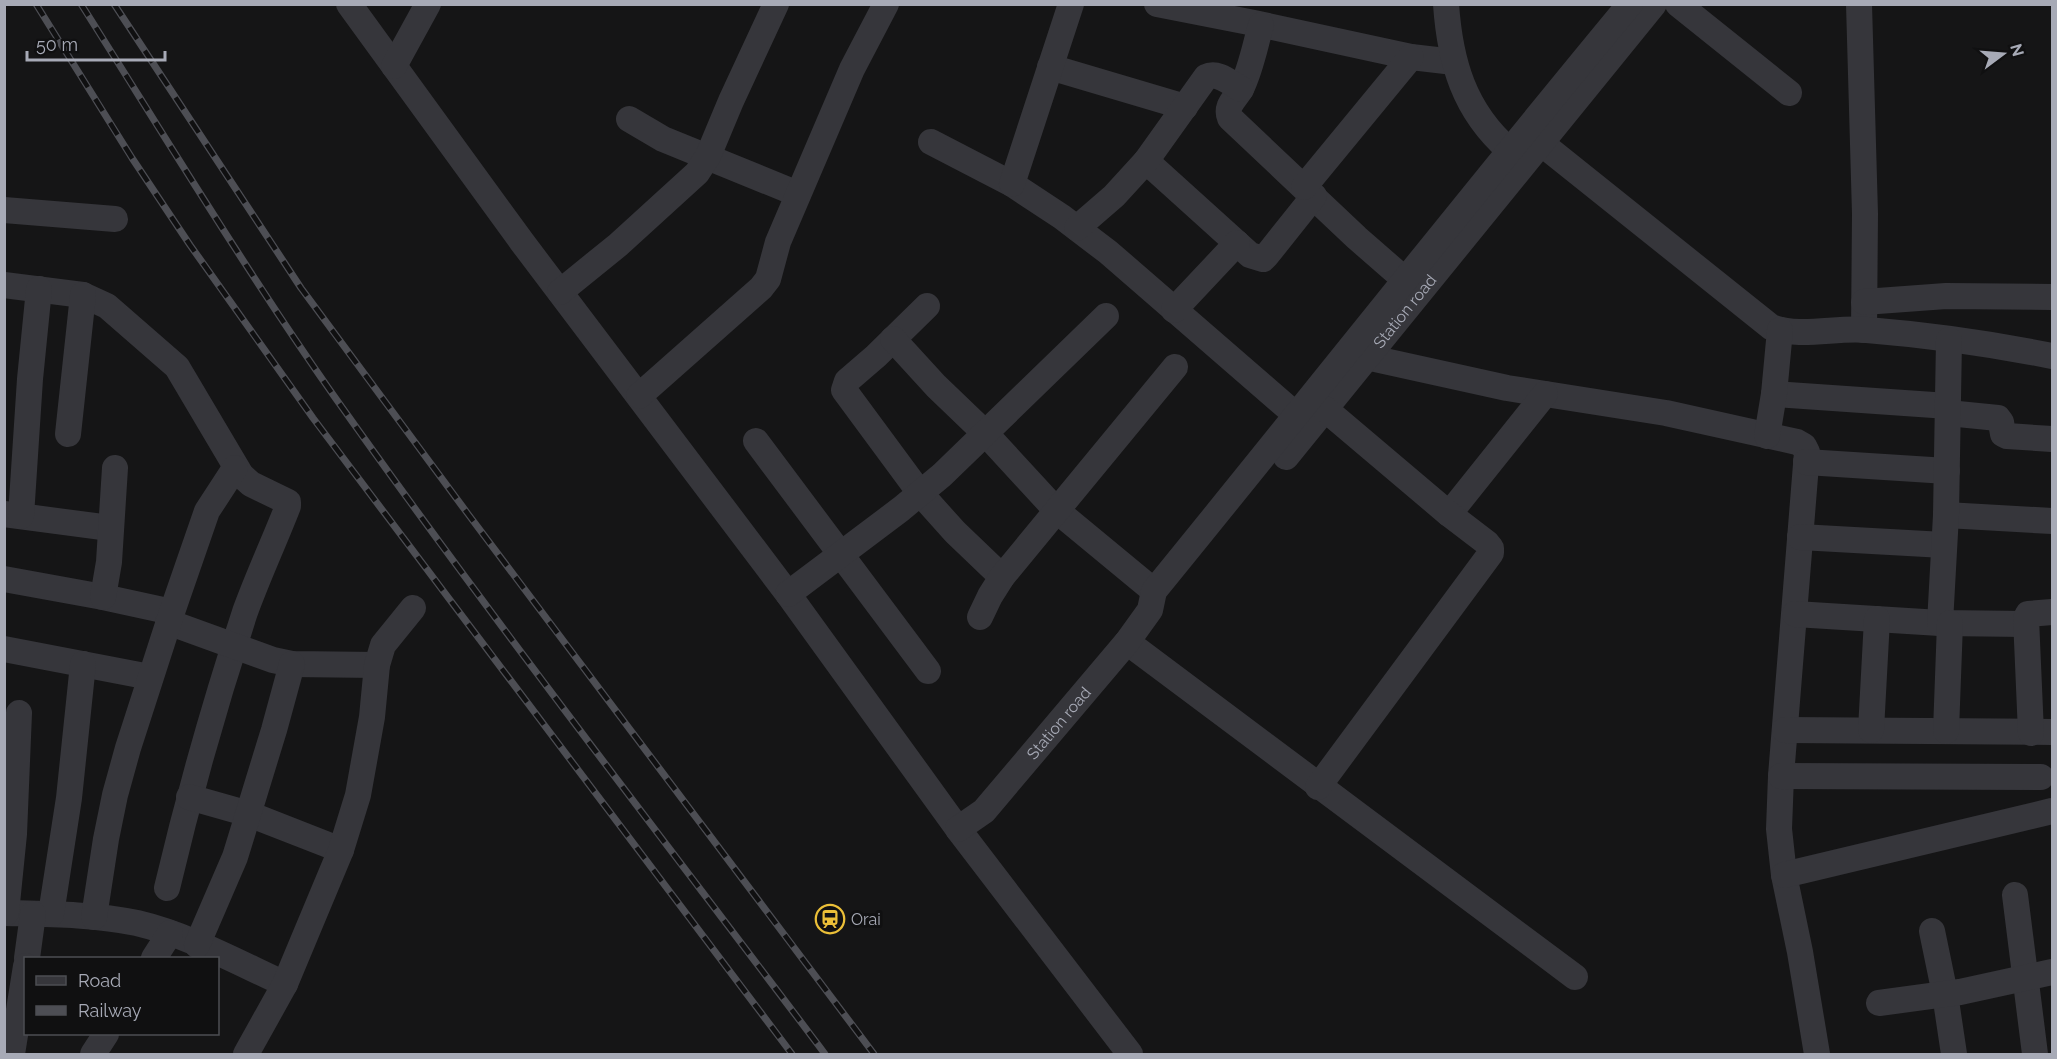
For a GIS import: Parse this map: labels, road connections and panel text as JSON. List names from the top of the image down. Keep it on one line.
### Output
{"streets":{"street":["Station road"]},"places":{"station":["Orai"]},"legend":["Road","Railway"],"scale_bar":"50 m","north":"right"}
